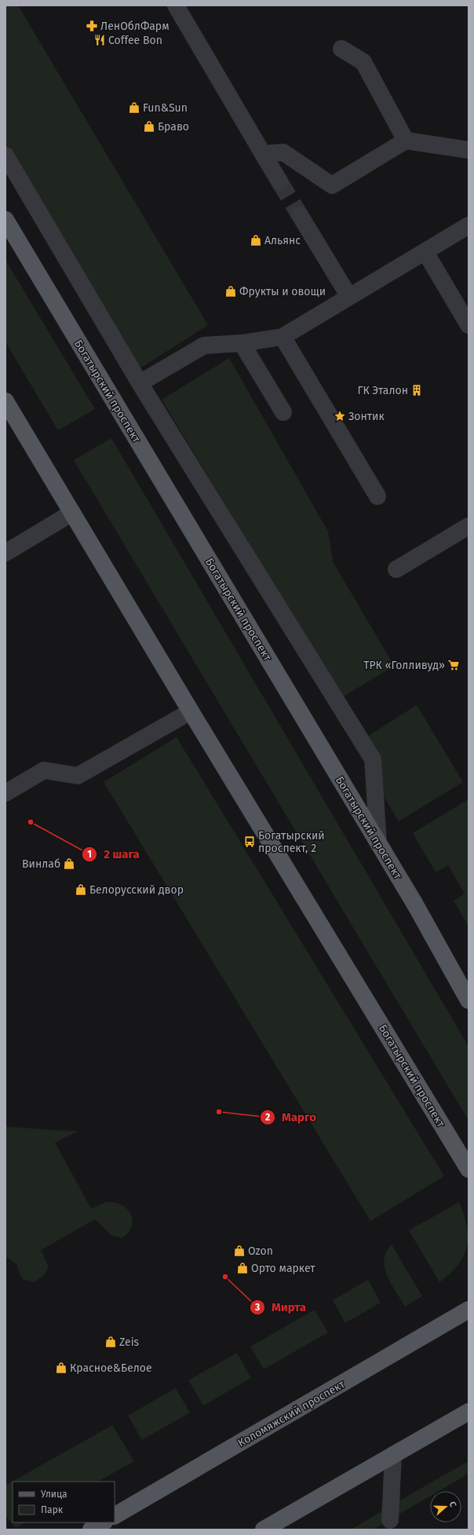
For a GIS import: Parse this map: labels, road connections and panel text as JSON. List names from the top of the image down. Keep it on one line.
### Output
{"streets":{"main road":["Богатырский проспект","Коломяжский проспект"]},"places":{"pharmacy":["ЛенОблФарм"],"restaurant":["Coffee Bon"],"shop":["Fun&Sun","Браво","Альянс","Фрукты и овощи","Винлаб","Белорусский двор","Ozon","Орто маркет","Zeis","Красное&Белое"],"building":["ГК Эталон"],"place":["Зонтик"],"supermarket":["ТРК «Голливуд»"],"other":["2 шага","Марго","Мирта"],"bus stop":["Богатырский проспект, 2"]},"legend":["Улица","Парк"],"north":"right"}
